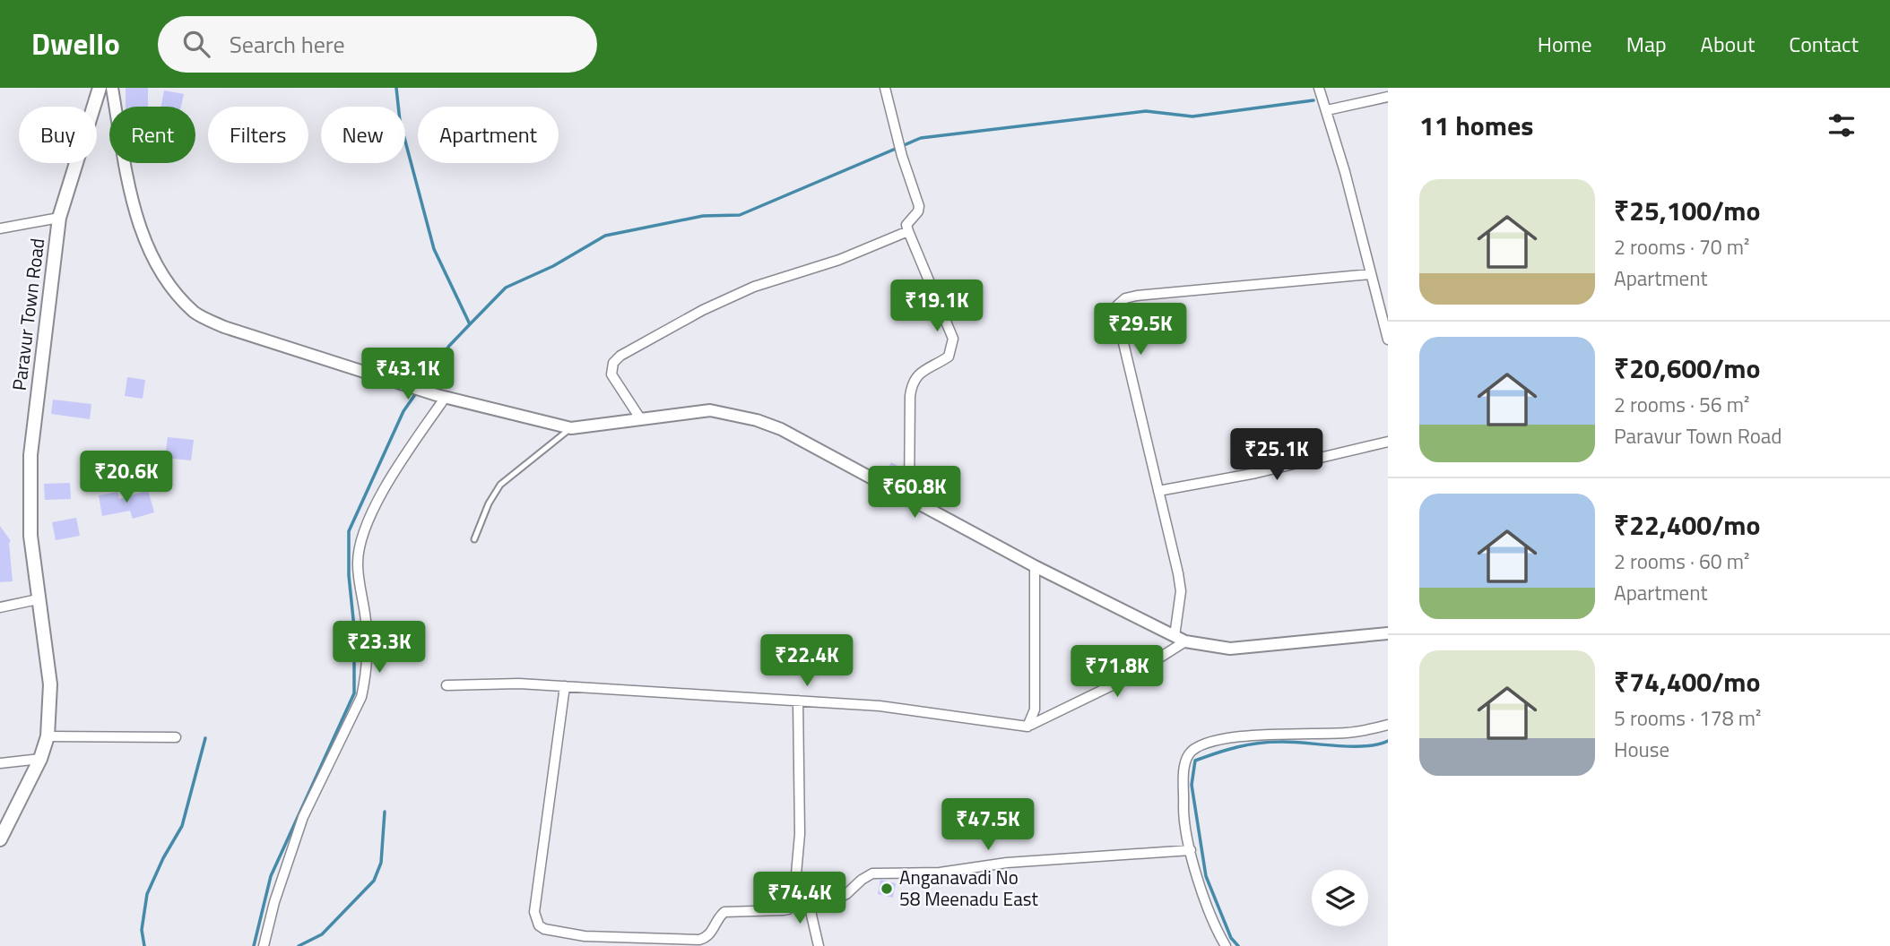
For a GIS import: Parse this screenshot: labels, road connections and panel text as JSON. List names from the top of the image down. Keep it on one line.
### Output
{"streets":{"main road":["Paravur Town Road"]},"places":["Anganavadi No 58 Meenadu East"],"page":{"header":"Dwello","search":"Search here","nav":["Home","Map","About","Contact"],"heading":"11 homes","chip":["Buy","Rent","Filters","New","Apartment"],"list":[{"name":"₹25,100/mo","note":"2 rooms · 70 m² · Apartment"},{"name":"₹20,600/mo","note":"2 rooms · 56 m² · Paravur Town Road"},{"name":"₹22,400/mo","note":"2 rooms · 60 m² · Apartment"},{"name":"₹74,400/mo","note":"5 rooms · 178 m² · House"}],"price":["₹19.1K","₹29.5K","₹43.1K","₹25.1K","₹20.6K","₹60.8K","₹23.3K","₹22.4K","₹71.8K","₹47.5K","₹74.4K"]}}
